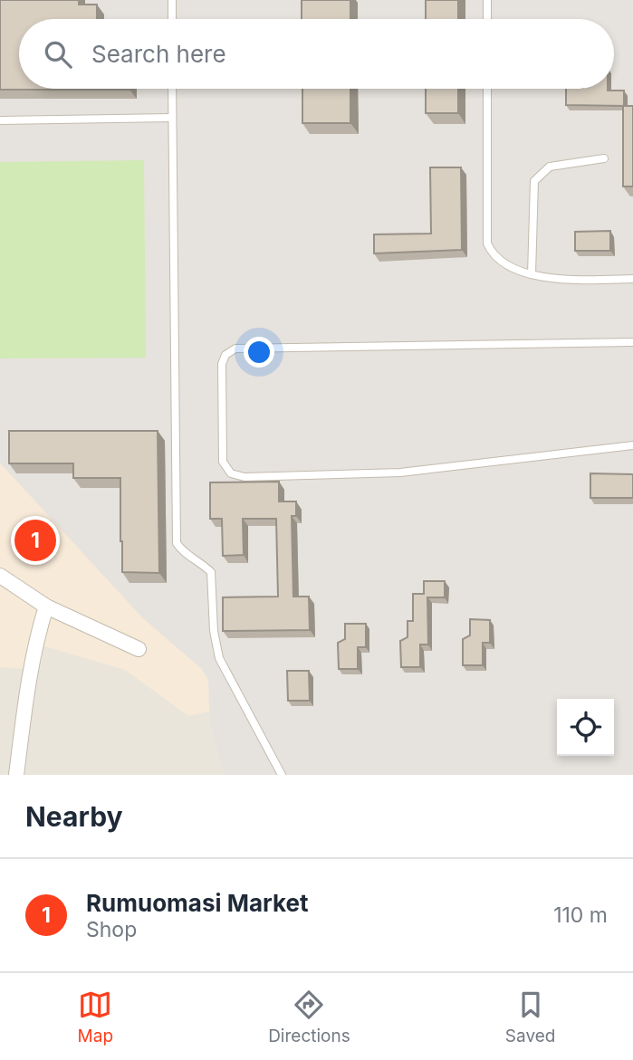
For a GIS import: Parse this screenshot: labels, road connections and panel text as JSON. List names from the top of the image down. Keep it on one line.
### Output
{"page":{"search":"Search here","pins":"1","heading":"Nearby","list":[{"mark":"1","name":"Rumuomasi Market","note":"Shop","value":"110 m"}],"nav":["Map","Directions","Saved"]}}
